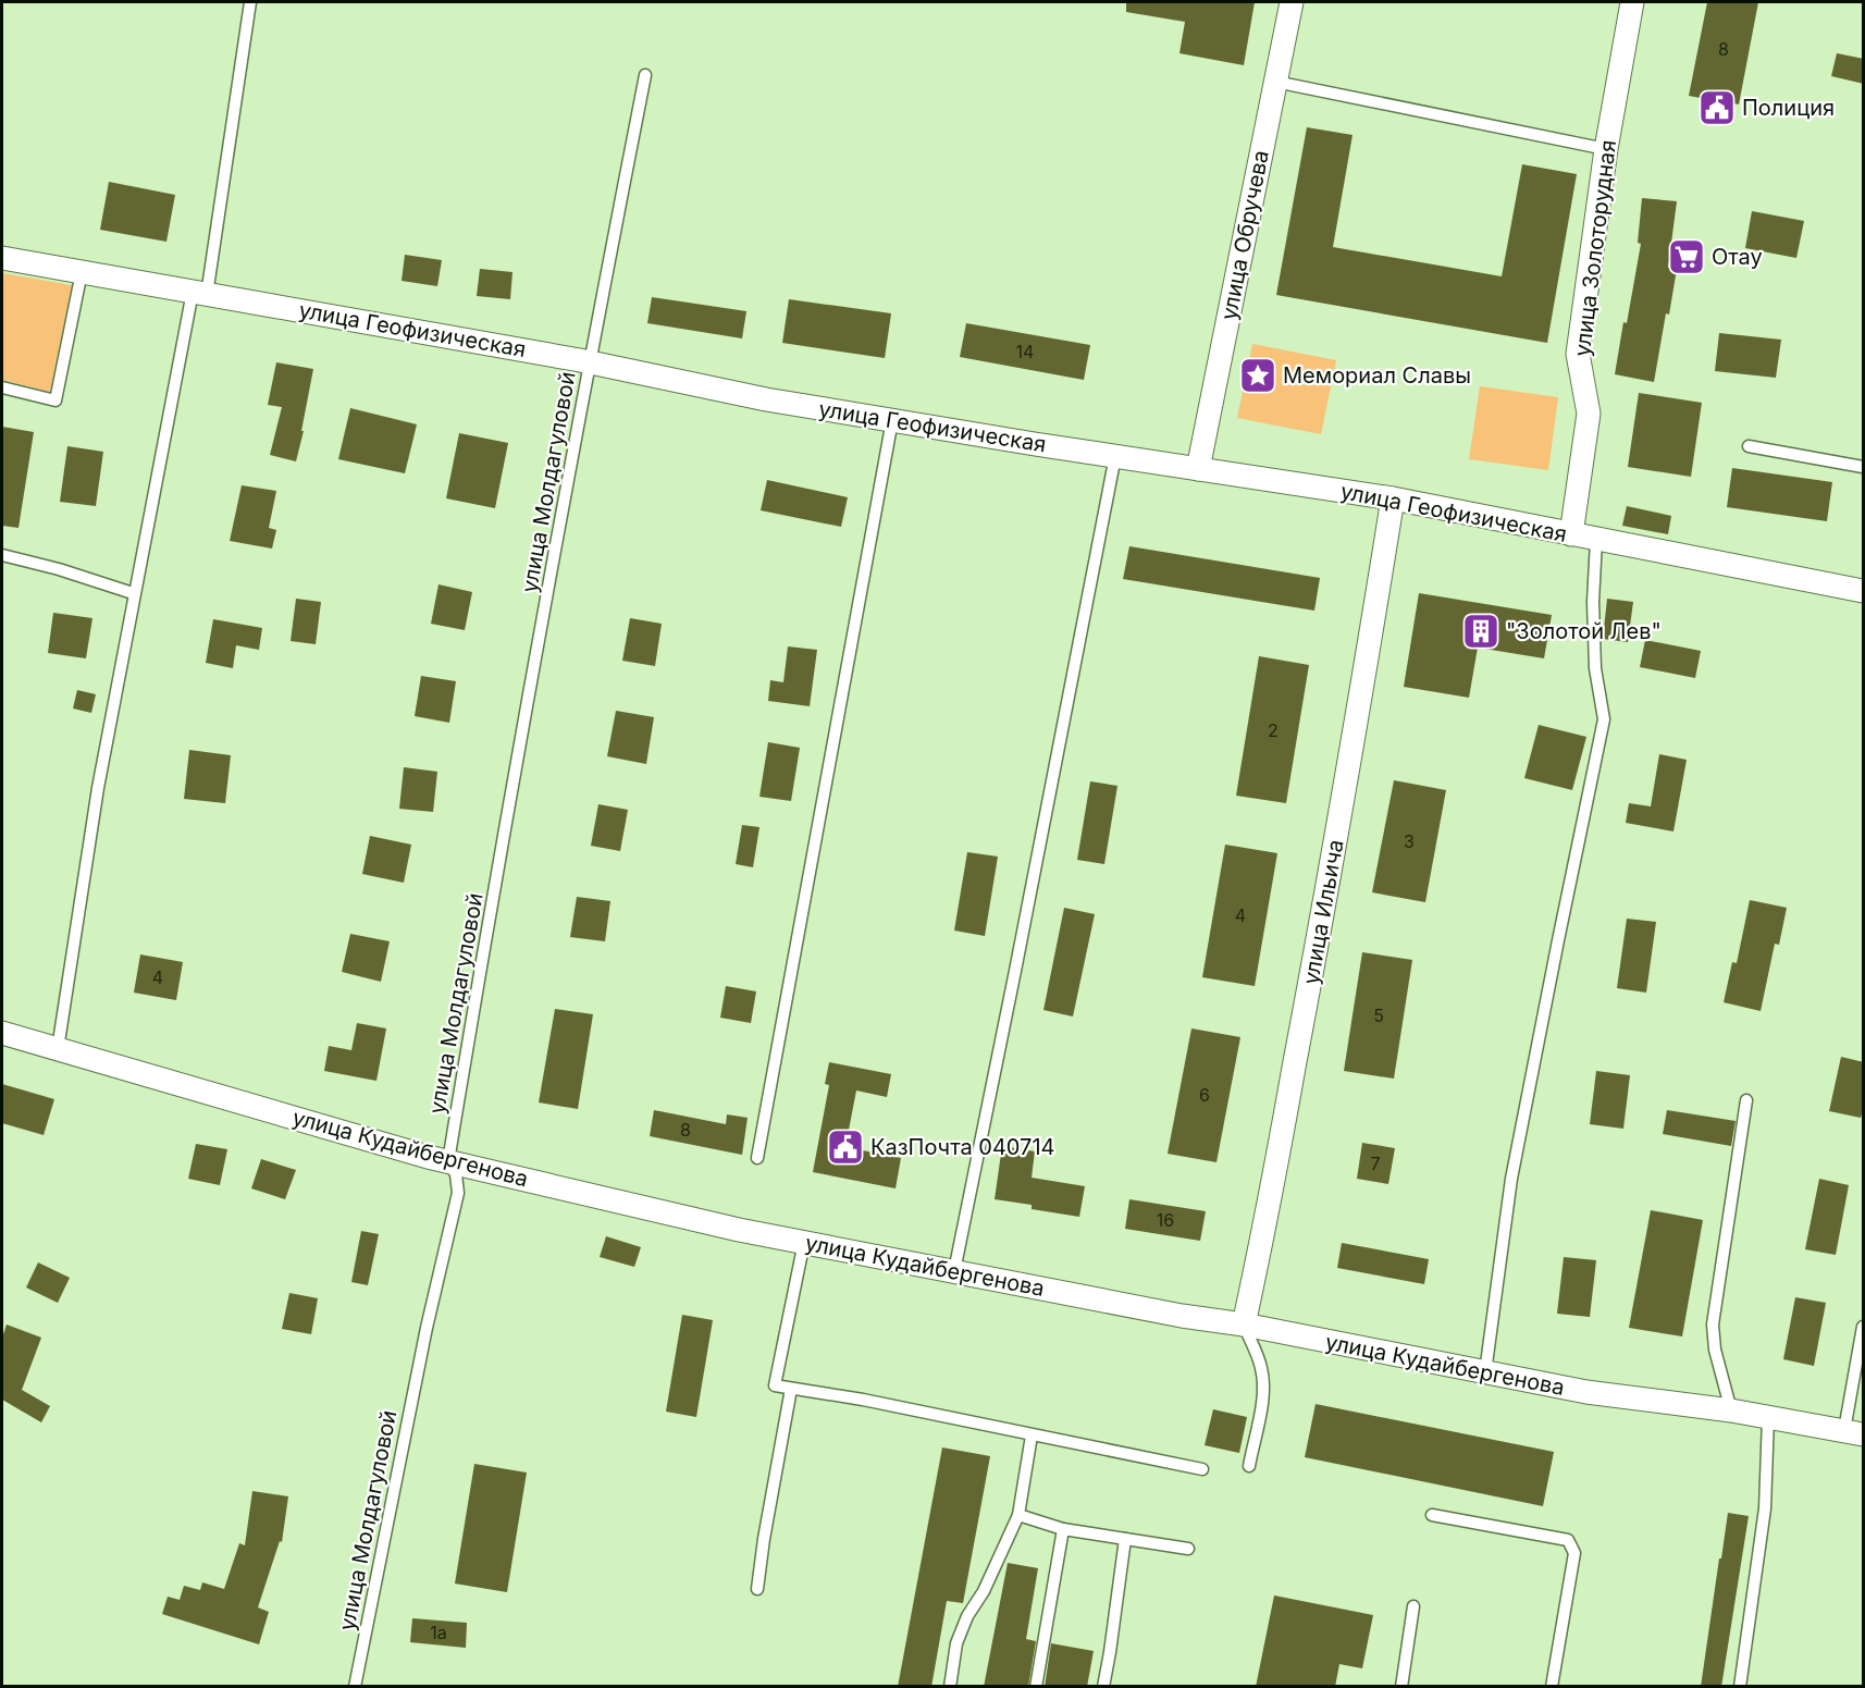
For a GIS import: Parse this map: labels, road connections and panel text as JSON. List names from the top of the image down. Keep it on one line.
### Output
{"streets":{"street":["улица Обручева","улица Золоторудная","улица Геофизическая","улица Ильича","улица Кудайбергенова"],"lane":["улица Молдагуловой"]},"crossings":[["улица Обручева","улица Геофизическая"],["улица Золоторудная","улица Геофизическая"],["улица Геофизическая","улица Молдагуловой"],["улица Геофизическая","улица Ильича"],["улица Молдагуловой","улица Кудайбергенова"],["улица Ильича","улица Кудайбергенова"]],"places":{"public building":["Полиция","КазПочта 040714"],"supermarket":["Отау"],"place":["Мемориал Славы"],"building":["\"Золотой Лев\""]},"house_numbers":["8","14","2","3","4","4","5","6","8","7","16","1а"]}
